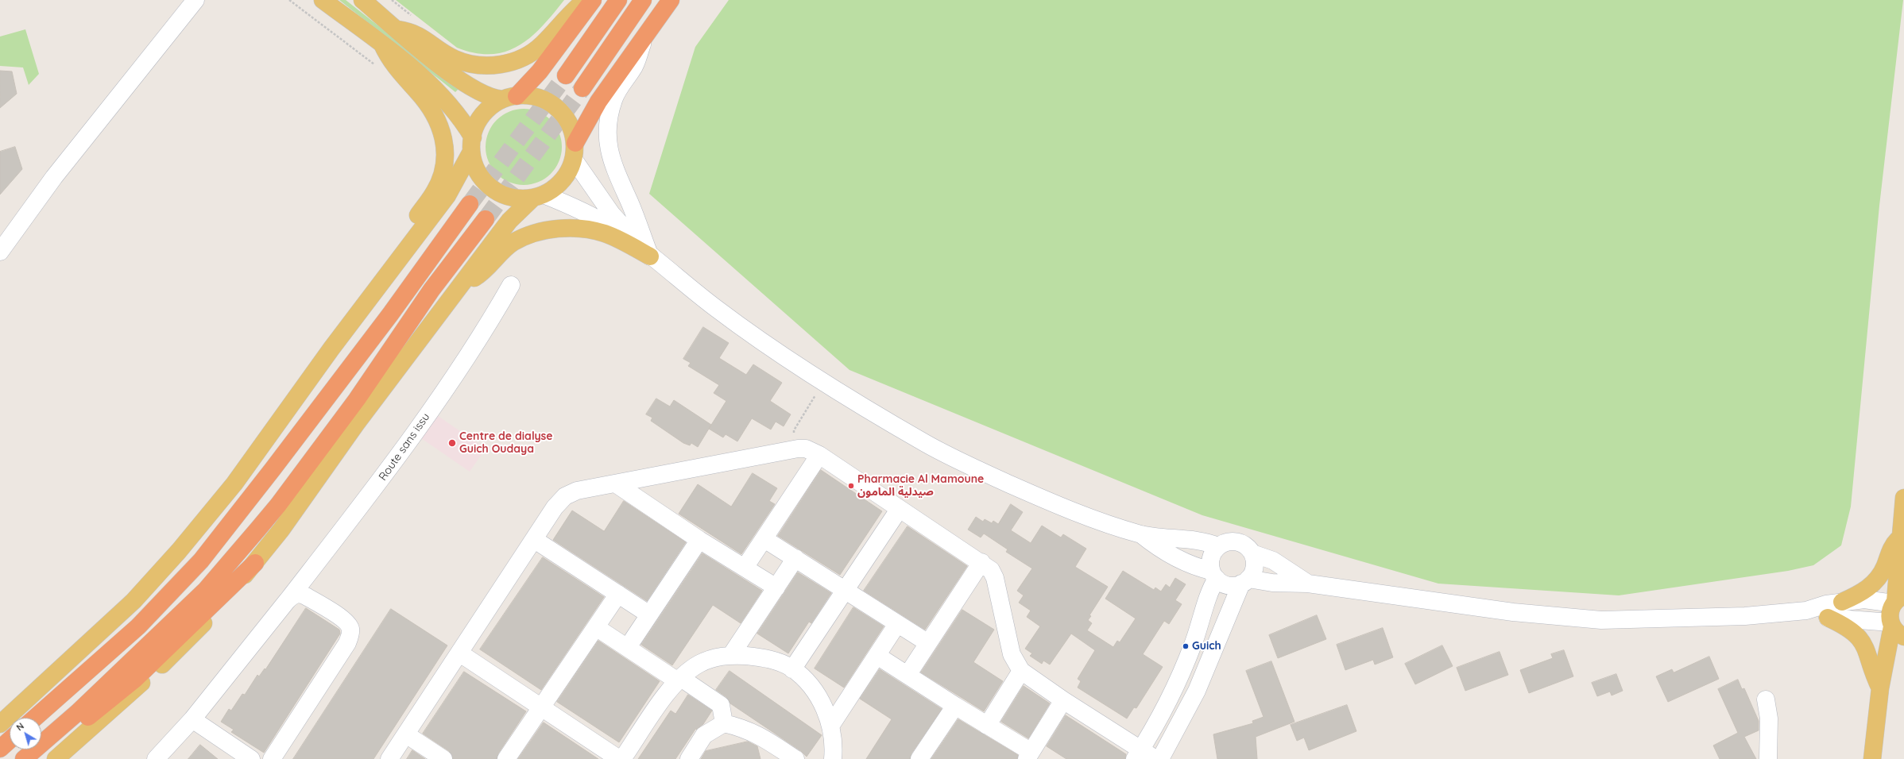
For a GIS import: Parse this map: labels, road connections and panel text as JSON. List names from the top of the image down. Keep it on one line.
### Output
{"streets":{"street":["Route sans issu"]},"places":["Centre de dialyse Guich Oudaya","Pharmacie Al Mamoune صيدلية المامون","Guich"],"north":"top left"}
